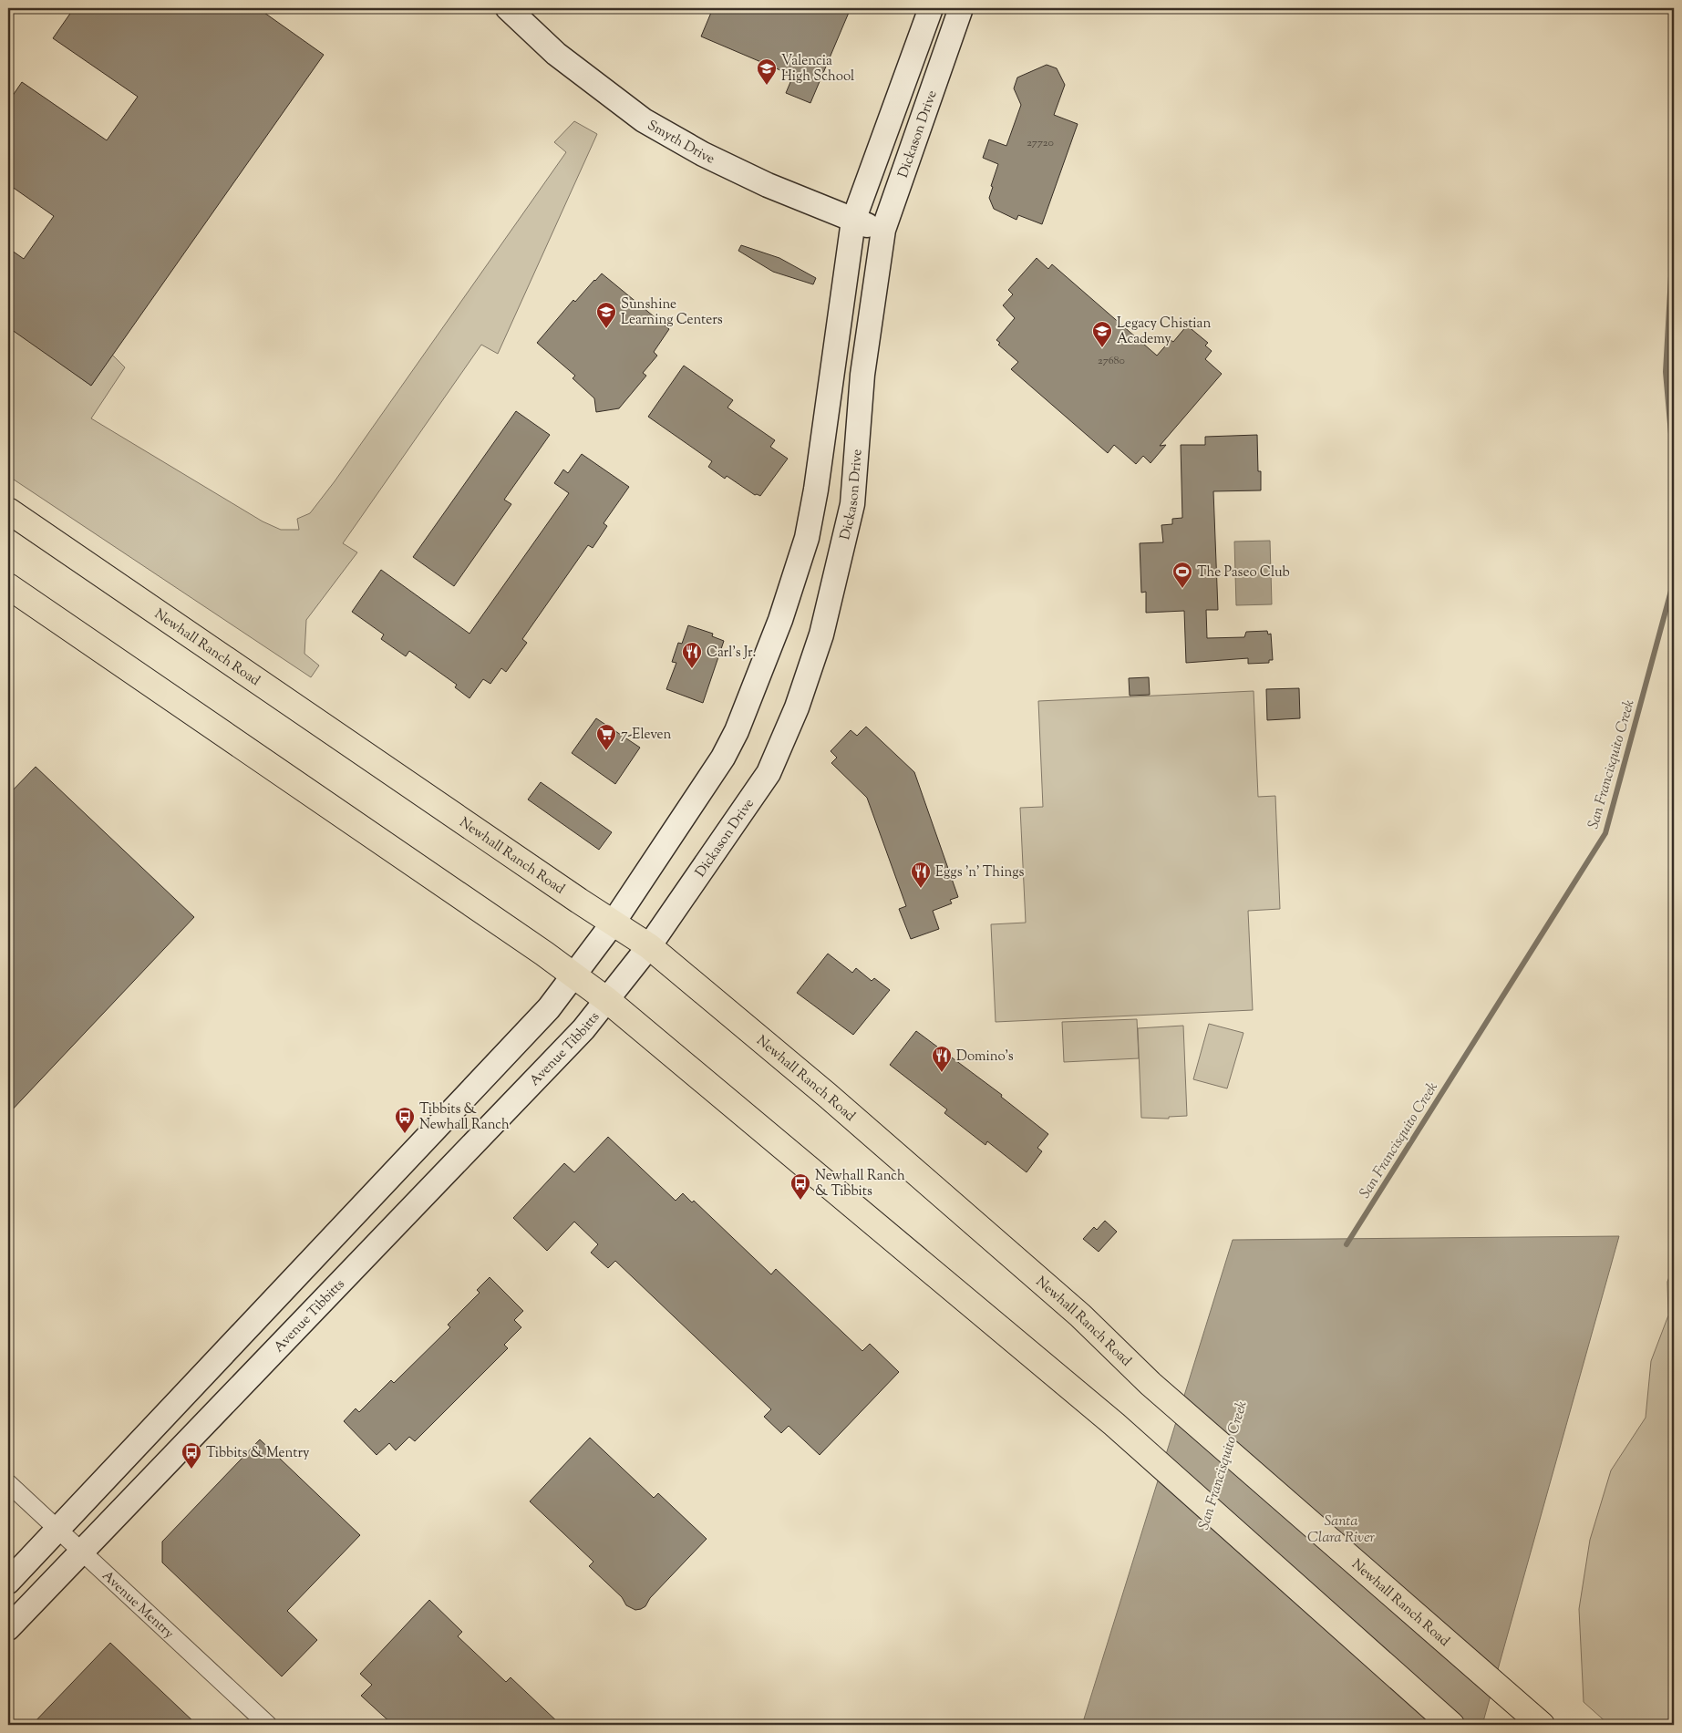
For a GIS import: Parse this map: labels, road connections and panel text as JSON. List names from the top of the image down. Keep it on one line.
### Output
{"streets":{"main road":["Newhall Ranch Road"],"street":["Dickason Drive","Smyth Drive","Avenue Tibbitts","Avenue Mentry"]},"crossings":[["Dickason Drive","Smyth Drive"],["Dickason Drive","Newhall Ranch Road"],["Dickason Drive","Avenue Tibbitts"],["Avenue Tibbitts","Avenue Mentry"]],"water":["San Francisquito Creek","Santa Clara River"],"places":{"school or university":["Valencia High School","Sunshine Learning Centers","Legacy Chistian Academy"],"sports":["The Paseo Club"],"restaurant":["Carl's Jr.","Eggs 'n' Things","Domino's"],"supermarket":["7-Eleven"],"bus stop":["Tibbits & Newhall Ranch","Newhall Ranch & Tibbits","Tibbits & Mentry"]},"house_numbers":["27720","27680"]}
